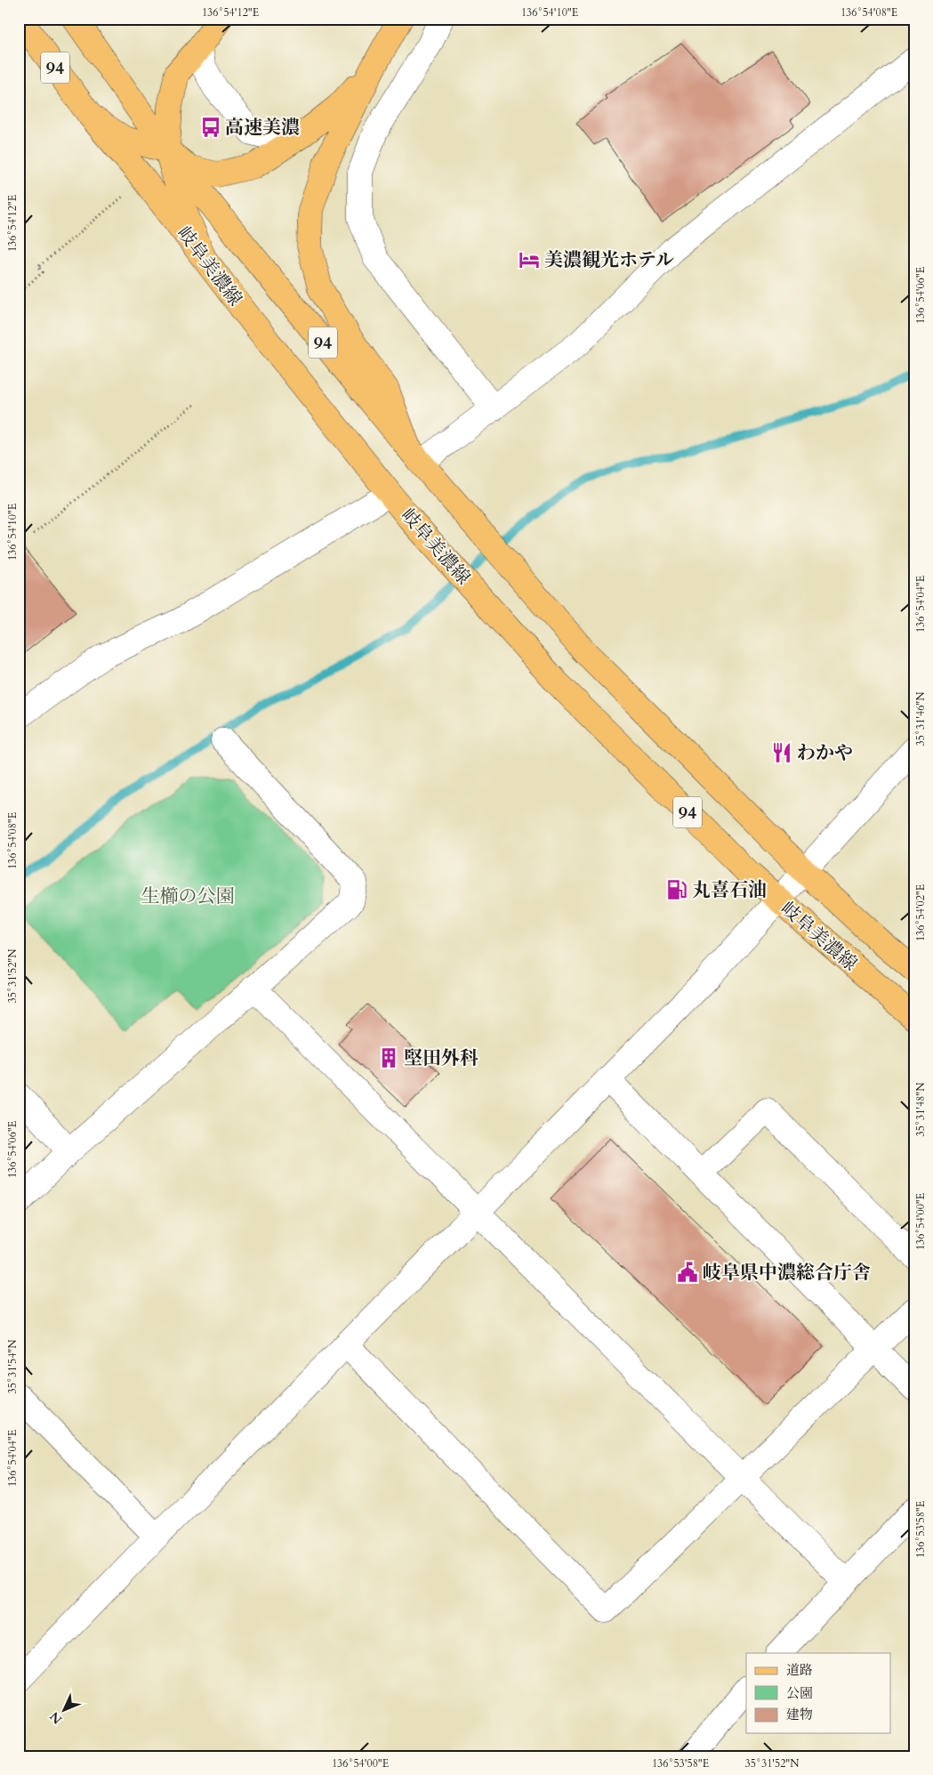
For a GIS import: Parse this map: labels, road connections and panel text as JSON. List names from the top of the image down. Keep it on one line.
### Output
{"streets":{"main road":["94","岐阜美濃線"]},"parks":["生櫛の公園"],"places":{"bus stop":["高速美濃"],"hotel":["美濃観光ホテル"],"restaurant":["わかや"],"fuel station":["丸喜石油"],"building":["堅田外科"],"public building":["岐阜県中濃総合庁舎"]},"legend":["道路","公園","建物"],"north":"bottom left","coordinates":["136°54'12\"E","136°54'10\"E","136°54'08\"E","136°54'06\"E","136°54'04\"E","35°31'46\"N","136°54'02\"E","35°31'52\"N","35°31'48\"N","136°54'00\"E","35°31'54\"N","136°53'58\"E"]}
